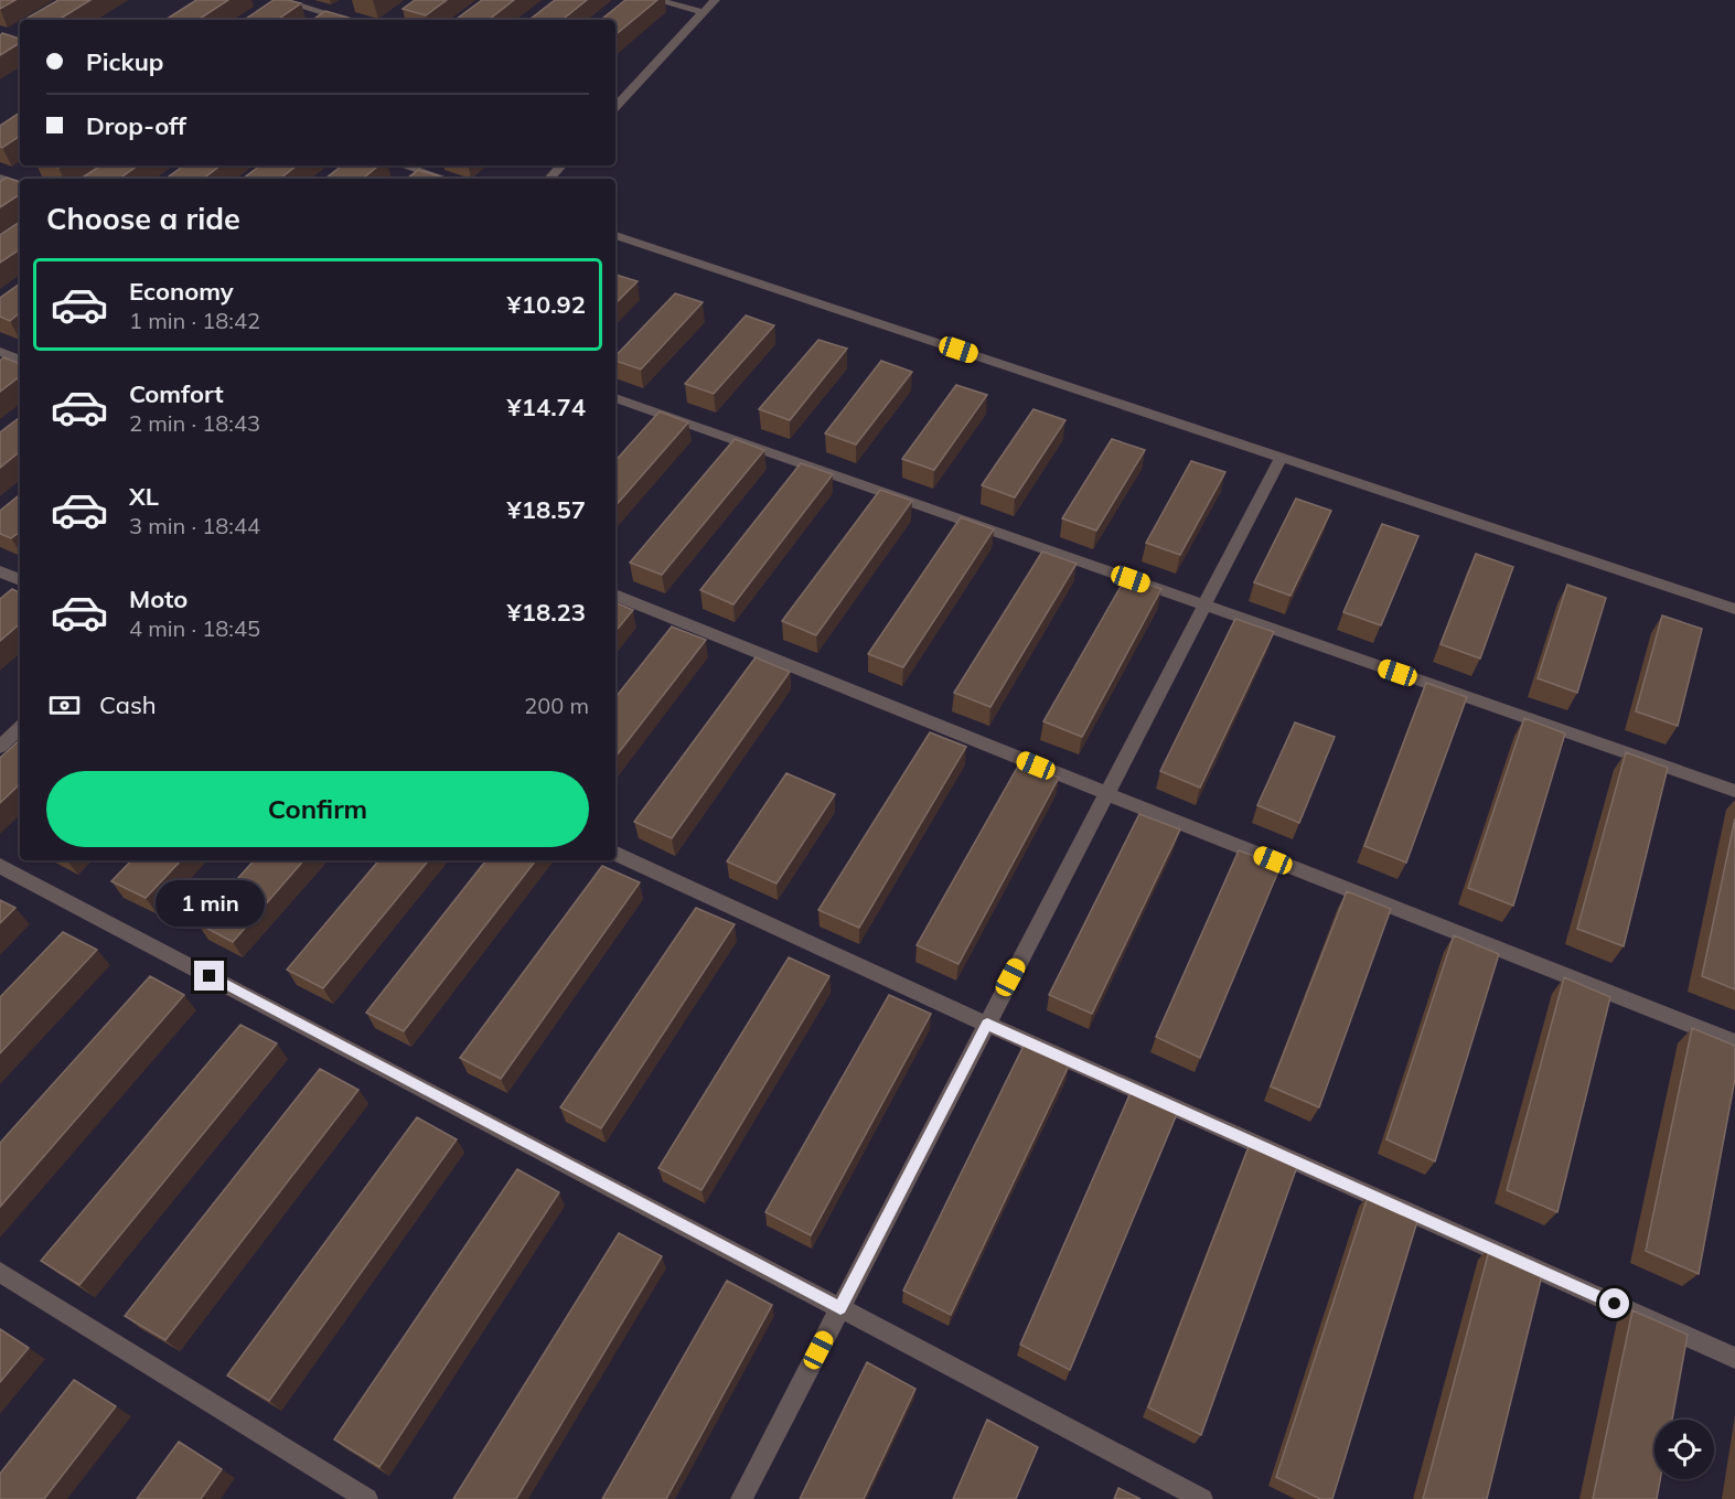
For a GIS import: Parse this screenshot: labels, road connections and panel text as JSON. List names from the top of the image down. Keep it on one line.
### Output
{"page":{"banner":["Pickup","Drop-off"],"heading":"Choose a ride","list":[{"name":"Economy","note":"1 min · 18:42","value":"¥10.92"},{"name":"Comfort","note":"2 min · 18:43","value":"¥14.74"},{"name":"XL","note":"3 min · 18:44","value":"¥18.57"},{"name":"Moto","note":"4 min · 18:45","value":"¥18.23"}],"pay":["Cash","200 m"],"buttons":"Confirm","bubble":"1 min"}}
